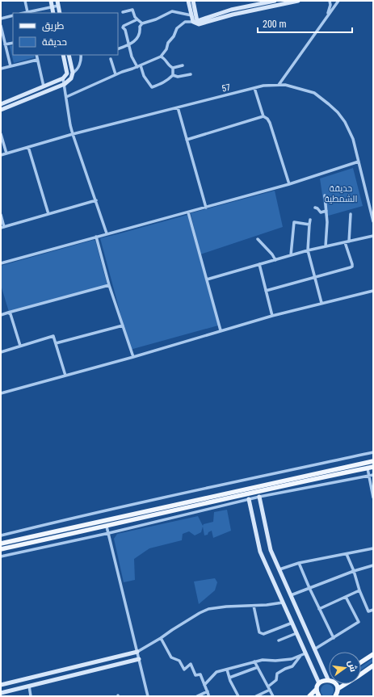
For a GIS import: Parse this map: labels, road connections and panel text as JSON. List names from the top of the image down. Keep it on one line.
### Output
{"streets":{"street":["57"]},"parks":["حديقة الشمطية"],"legend":["طريق","حديقة"],"scale_bar":"200 m","north":"right"}
